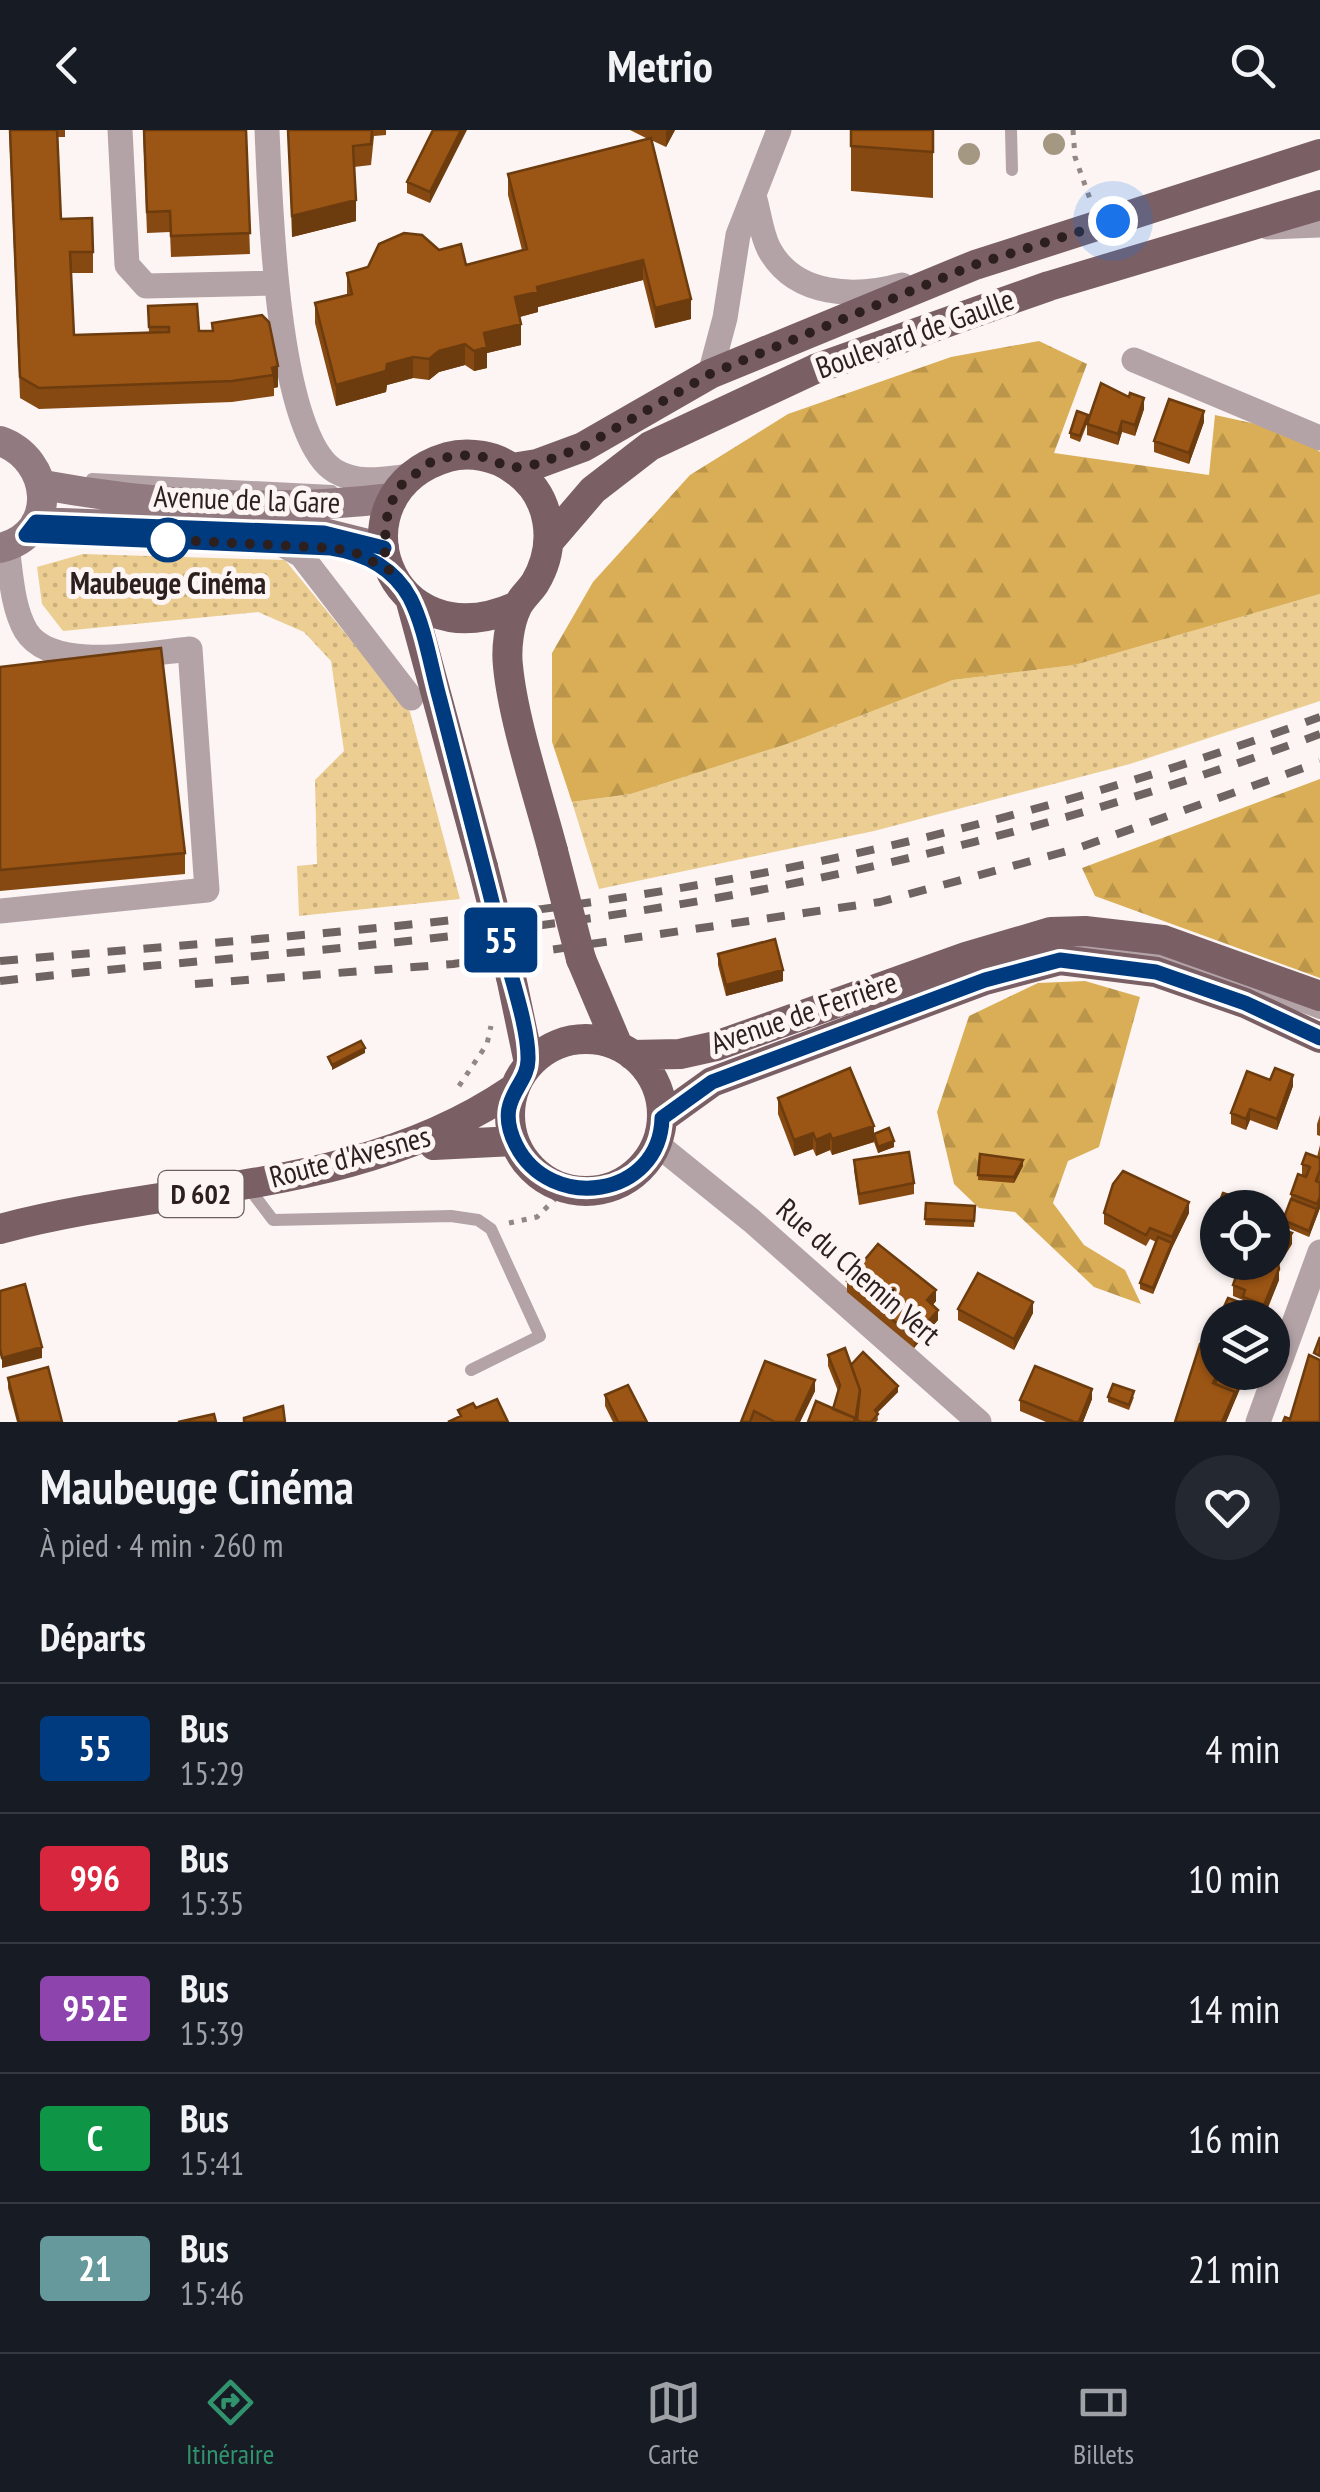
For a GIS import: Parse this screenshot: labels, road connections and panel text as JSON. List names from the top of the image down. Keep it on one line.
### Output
{"streets":{"main road":["Boulevard de Gaulle","Avenue de la Gare","Avenue de Ferrière","Route d'Avesnes","D 602"],"street":["Rue du Chemin Vert"]},"crossings":[["Boulevard de Gaulle","Avenue de la Gare"],["Avenue de Ferrière","Route d'Avesnes"],["Avenue de Ferrière","D 602"],["Avenue de Ferrière","Rue du Chemin Vert"],["Route d'Avesnes","D 602"],["Route d'Avesnes","Rue du Chemin Vert"],["D 602","Rue du Chemin Vert"]],"places":["Maubeuge Cinéma"],"lines":["bus line 55"],"page":{"header":"Metrio","on_map":"55","heading":[["Maubeuge Cinéma","À pied · 4 min · 260 m"],"Départs"],"list":[{"mark":"55","name":"Bus","note":"15:29","value":"4 min"},{"mark":"996","name":"Bus","note":"15:35","value":"10 min"},{"mark":"952E","name":"Bus","note":"15:39","value":"14 min"},{"mark":"C","name":"Bus","note":"15:41","value":"16 min"},{"mark":"21","name":"Bus","note":"15:46","value":"21 min"}],"tabs":["Itinéraire","Carte","Billets"]}}
